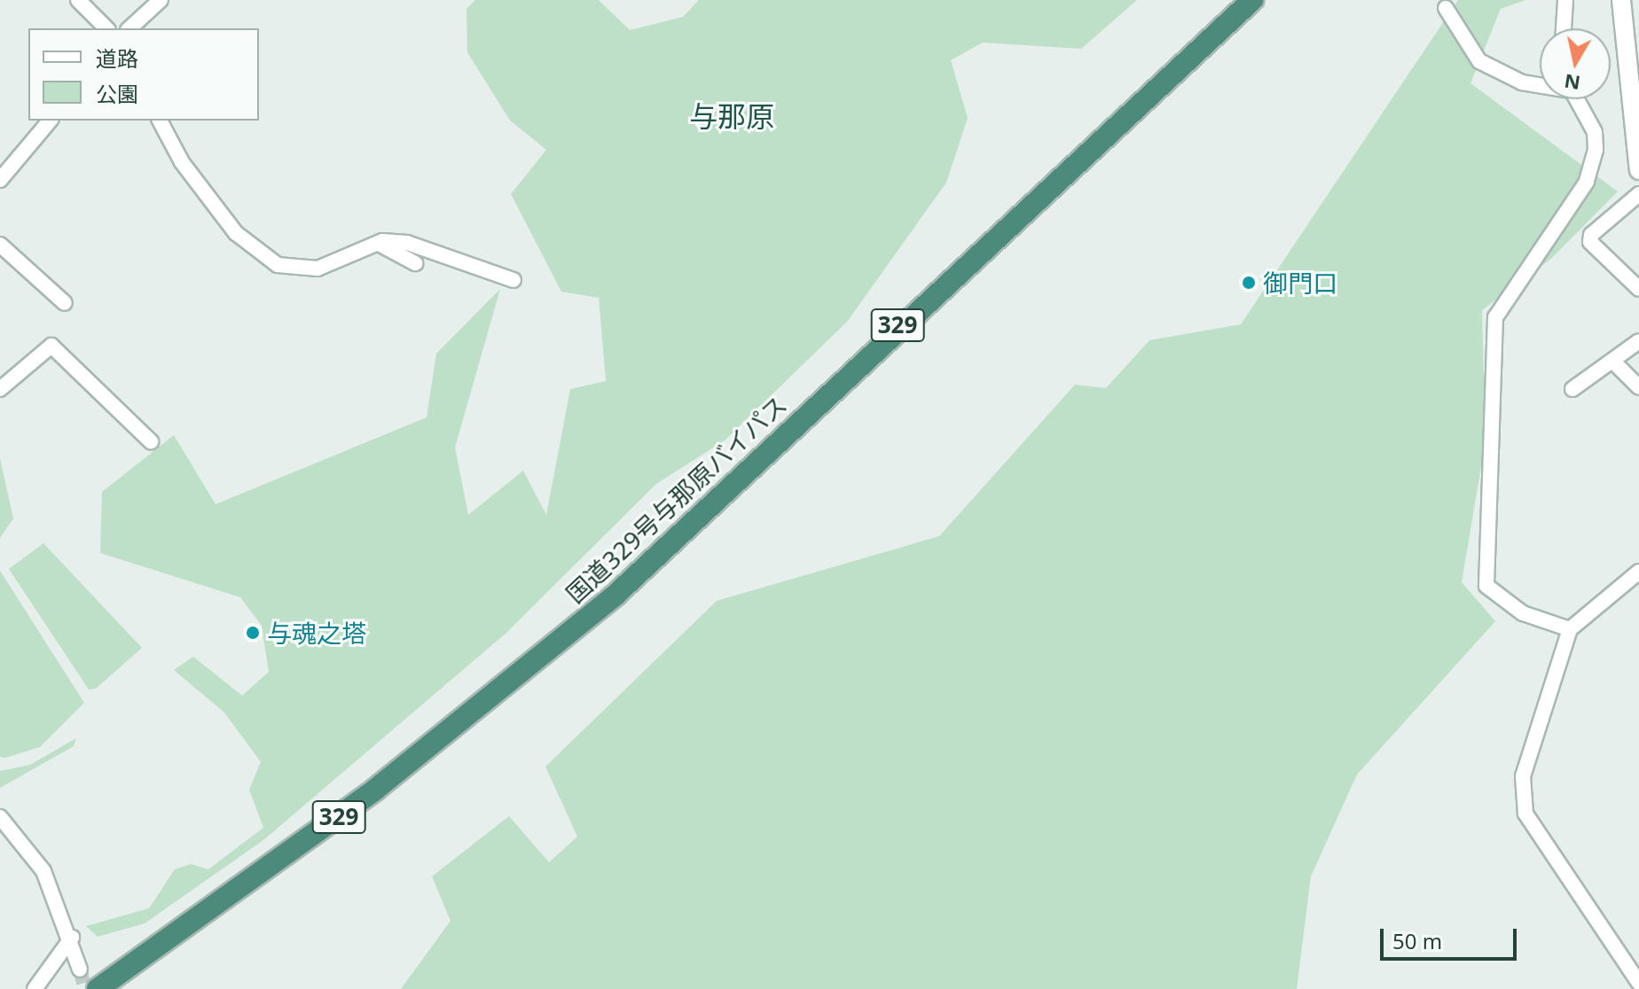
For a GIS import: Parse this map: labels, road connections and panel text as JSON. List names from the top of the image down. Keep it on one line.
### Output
{"streets":{"highway":["329","国道329号与那原バイパス"]},"districts":["与那原"],"places":["御門口","与魂之塔"],"legend":["道路","公園"],"scale_bar":"50 m","north":"bottom"}
